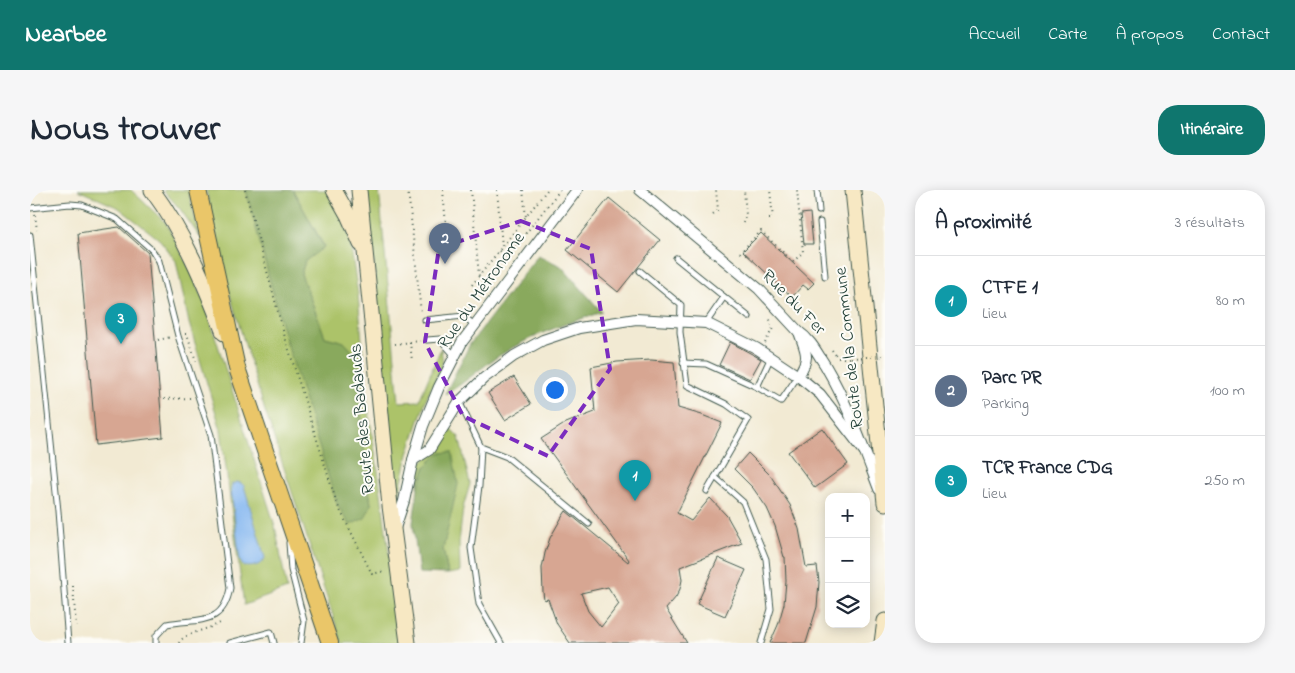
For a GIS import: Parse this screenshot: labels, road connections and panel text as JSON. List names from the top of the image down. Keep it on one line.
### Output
{"streets":{"main road":["Route de la Commune","Route des Badauds"],"street":["Rue du Métronome","Rue du Fer"]},"crossings":[["Rue du Métronome","Route des Badauds"],["Rue du Fer","Route de la Commune"]],"page":{"header":"Nearbee","nav":["Accueil","Carte","À propos","Contact"],"title":"Nous trouver","buttons":"Itinéraire","heading":["À proximité","3 résultats"],"pins":["2","3","1"],"list":[{"mark":"1","name":"CTFE 1","note":"Lieu","value":"80 m"},{"mark":"2","name":"Parc PR","note":"Parking","value":"100 m"},{"mark":"3","name":"TCR France CDG","note":"Lieu","value":"250 m"}],"map_buttons":["+","−"]}}
